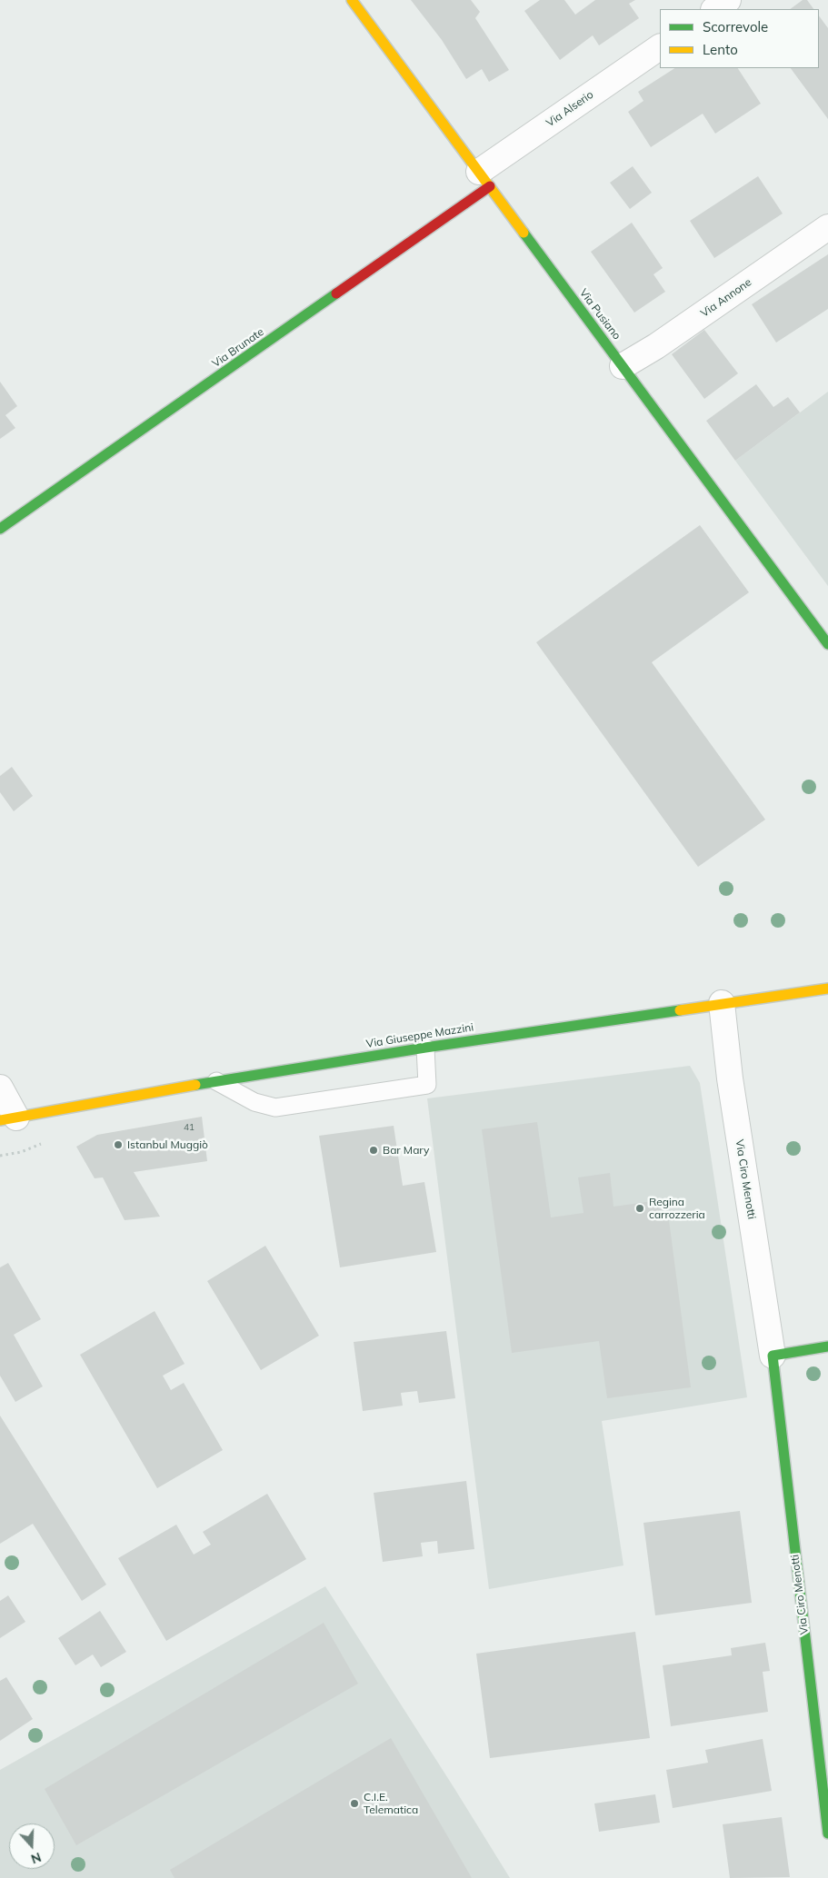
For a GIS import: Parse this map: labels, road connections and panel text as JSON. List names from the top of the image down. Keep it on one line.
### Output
{"streets":{"street":["Via Alserio","Via Annone","Via Pusiano","Via Brunate","Via Giuseppe Mazzini","Via Ciro Menotti"]},"crossings":[["Via Alserio","Via Pusiano"],["Via Alserio","Via Brunate"],["Via Annone","Via Pusiano"],["Via Pusiano","Via Brunate"],["Via Giuseppe Mazzini","Via Ciro Menotti"]],"places":["Istanbul Muggiò","Bar Mary","Regina carrozzeria","C.I.E. Telematica"],"house_numbers":["41"],"legend":["Scorrevole","Lento"],"north":"bottom"}
